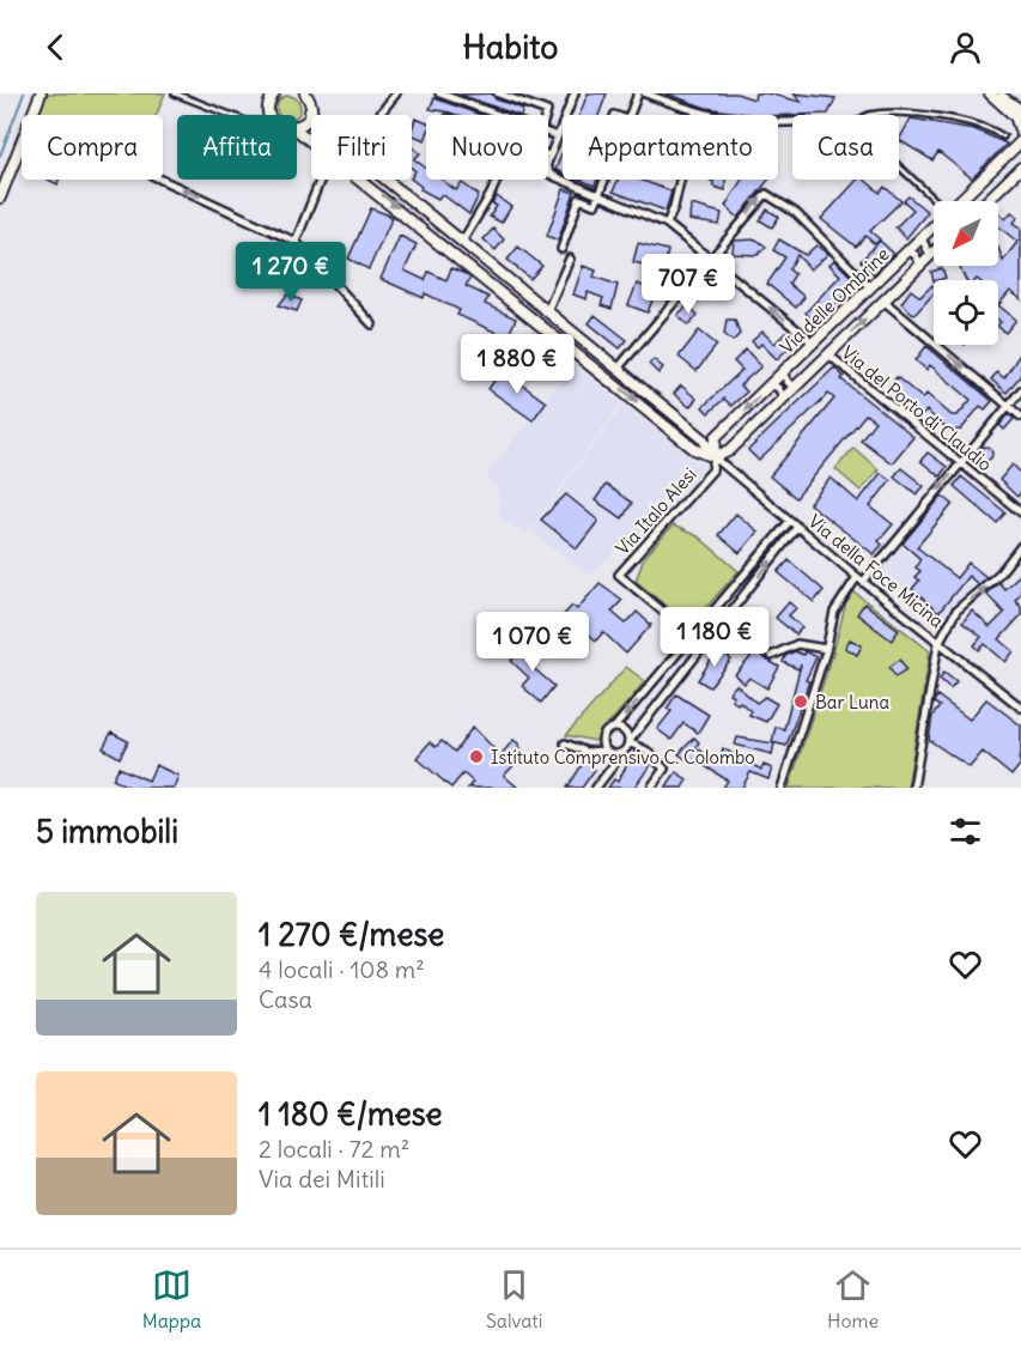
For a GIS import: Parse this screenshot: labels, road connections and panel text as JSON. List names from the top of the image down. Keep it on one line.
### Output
{"streets":{"street":["Via delle Ombrine","Via del Porto di Claudio","Via Italo Alesi","Via della Foce Micina"]},"crossings":[["Via delle Ombrine","Via del Porto di Claudio"],["Via delle Ombrine","Via Italo Alesi"],["Via delle Ombrine","Via della Foce Micina"],["Via Italo Alesi","Via della Foce Micina"]],"places":["Bar Luna","Istituto Comprensivo C. Colombo"],"north":"bottom left","page":{"header":"Habito","chip":["Compra","Affitta","Filtri","Nuovo","Appartamento","Casa"],"price":["1 270 €","707 €","1 880 €","1 180 €","1 070 €"],"heading":"5 immobili","list":[{"name":"1 270 €/mese","note":"4 locali · 108 m² · Casa"},{"name":"1 180 €/mese","note":"2 locali · 72 m² · Via dei Mitili"}],"tabs":["Mappa","Salvati","Home"]}}
